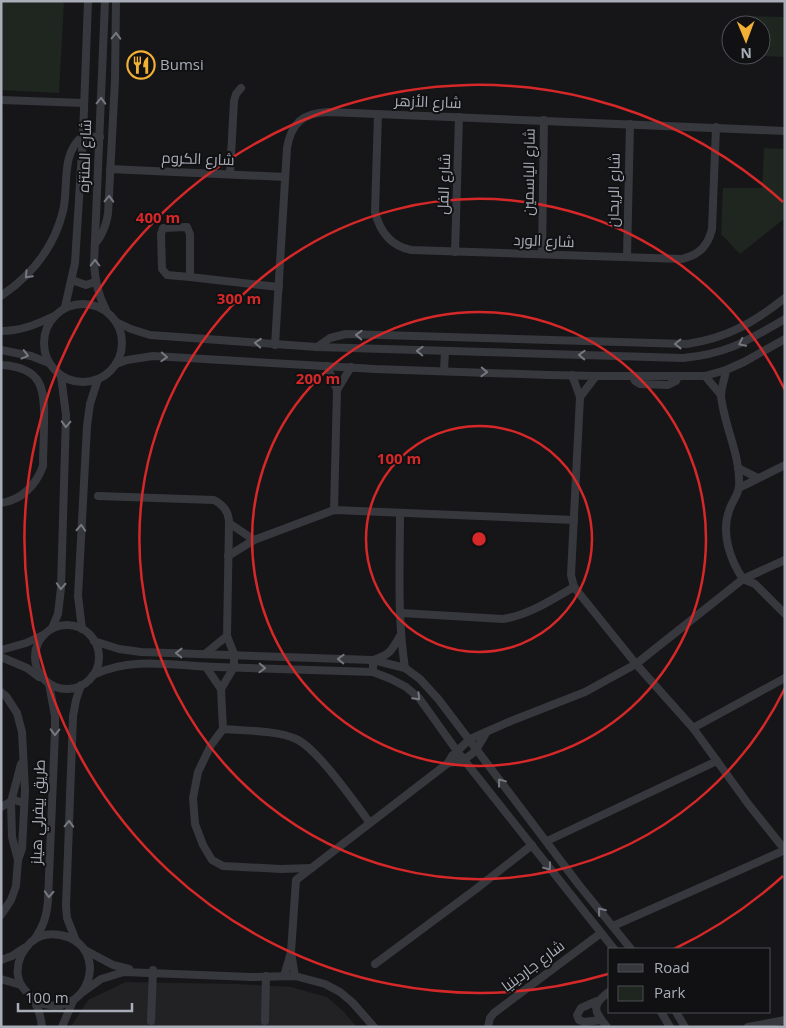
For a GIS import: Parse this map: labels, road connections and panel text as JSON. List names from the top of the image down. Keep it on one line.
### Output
{"streets":{"street":["شارع الأزهر","شارع المنتزه","شارع الكروم","شارع الياسمين","شارع الفل","شارع الريحان","شارع الورد","طريق بيفرلي هيلز","شارع جاردينيا"]},"crossings":[["شارع الأزهر","شارع الكروم"],["شارع الأزهر","شارع الياسمين"],["شارع الأزهر","شارع الفل"],["شارع الأزهر","شارع الريحان"],["شارع الأزهر","شارع الورد"],["شارع الياسمين","شارع الورد"],["شارع الفل","شارع الورد"],["شارع الريحان","شارع الورد"]],"places":{"restaurant":["Bumsi"]},"legend":["Road","Park"],"scale_bar":"100 m","north":"bottom","rings":["400 m","300 m","200 m","100 m"]}
